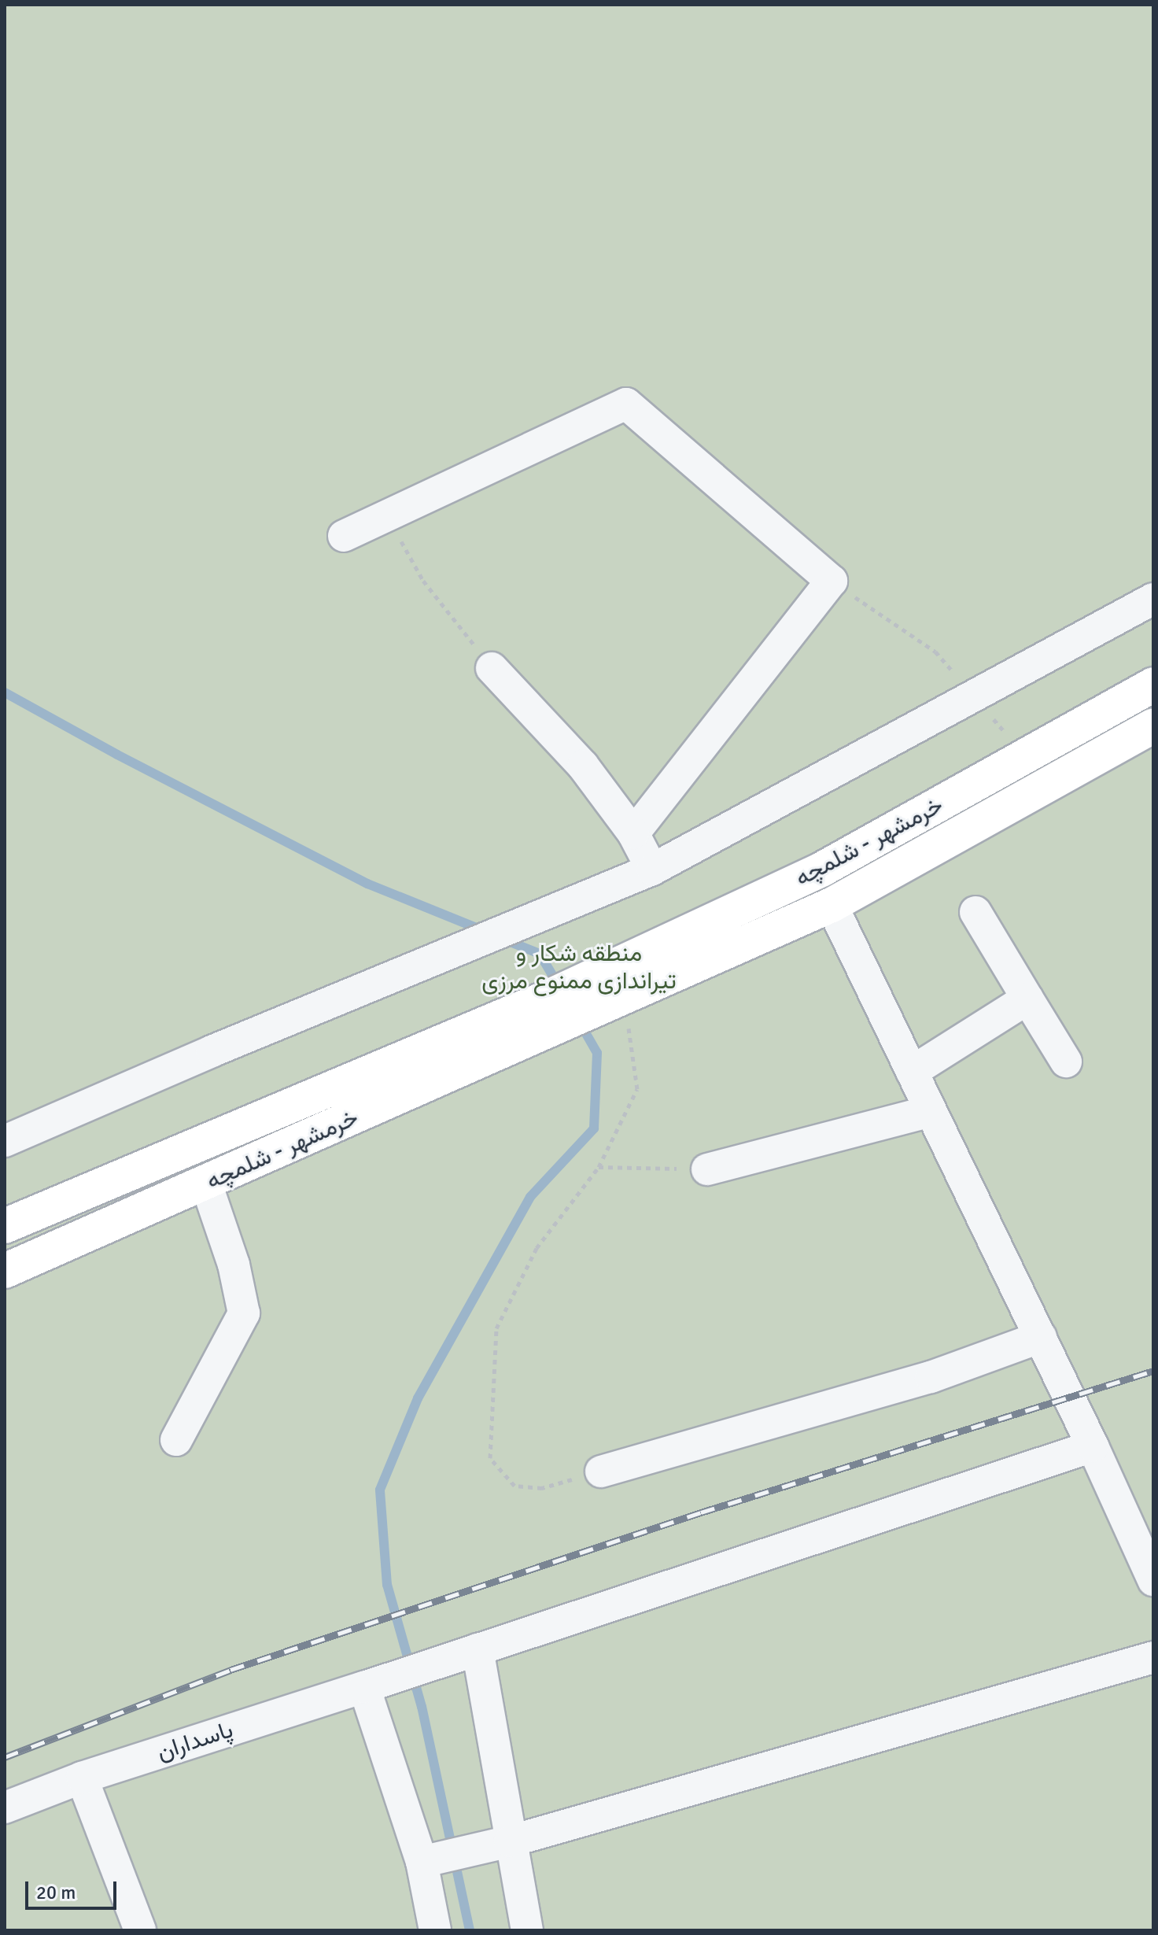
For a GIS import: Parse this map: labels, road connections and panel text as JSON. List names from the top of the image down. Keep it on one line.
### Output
{"streets":{"highway":["خرمشهر - شلمچه"],"street":["پاسداران"]},"parks":["منطقه شکار و تیراندازی ممنوع مرزی"],"scale_bar":"20 m"}
